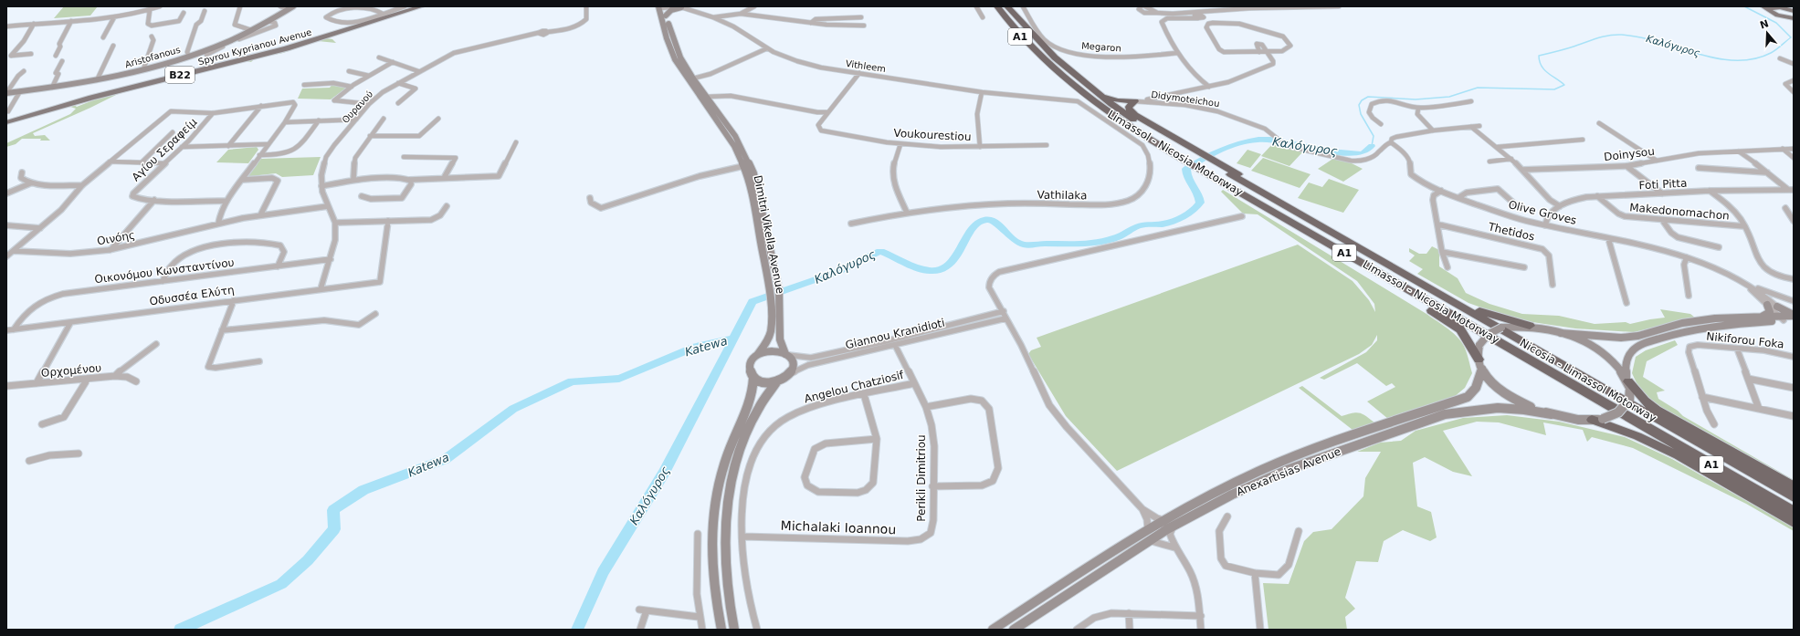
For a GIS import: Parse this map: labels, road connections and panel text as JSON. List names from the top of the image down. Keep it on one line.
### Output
{"streets":{"highway":["A1","Limassol - Nicosia Motorway","Nicosia - Limassol Motorway"],"main road":["Spyrou Kyprianou Avenue","Aristofanous","B22","Dimitri Vikella Avenue","Anexartisias Avenue"],"street":["Megaron","Vithleem","Didymoteichou","Ουρανού","Voukourestiou","Αγίου Σεραφείμ","Doinysou","Foti Pitta","Vathilaka","Makedonomachon","Olive Groves","Thetidos","Οινόης","Οικονόμου Κωνσταντίνου","Οδυσσέα Ελύτη","Giannou Kranidioti","Nikiforou Foka","Ορχομένου","Angelou Chatziosif","Perikli Dimitriou","Michalaki Ioannou"]},"crossings":[["Vithleem","Vathilaka"],["Vithleem","Dimitri Vikella Avenue"],["Didymoteichou","Olive Groves"],["Ουρανού","Οινόης"],["Ουρανού","Οικονόμου Κωνσταντίνου"],["Ουρανού","Οδυσσέα Ελύτη"],["Foti Pitta","Makedonomachon"],["Foti Pitta","Olive Groves"],["Dimitri Vikella Avenue","Giannou Kranidioti"],["Οικονόμου Κωνσταντίνου","Οδυσσέα Ελύτη"],["Giannou Kranidioti","Perikli Dimitriou"],["Angelou Chatziosif","Perikli Dimitriou"],["Angelou Chatziosif","Michalaki Ioannou"],["Perikli Dimitriou","Michalaki Ioannou"]],"water":["Καλόγυρος","Katewa"],"north":"top"}
